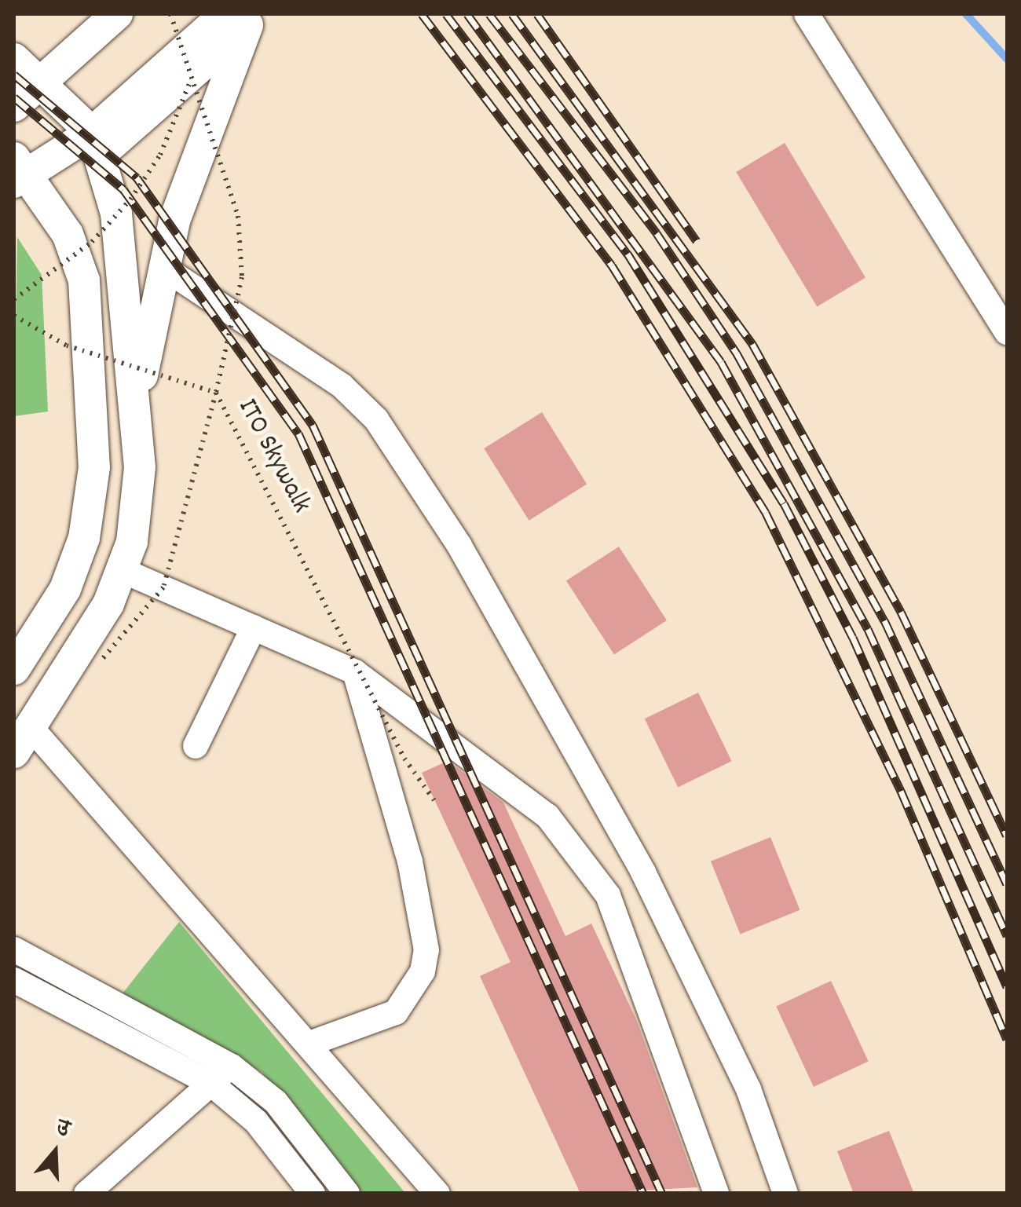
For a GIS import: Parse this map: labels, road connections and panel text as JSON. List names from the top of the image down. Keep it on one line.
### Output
{"streets":{"path":["ITO Skywalk"]},"north":"top"}
